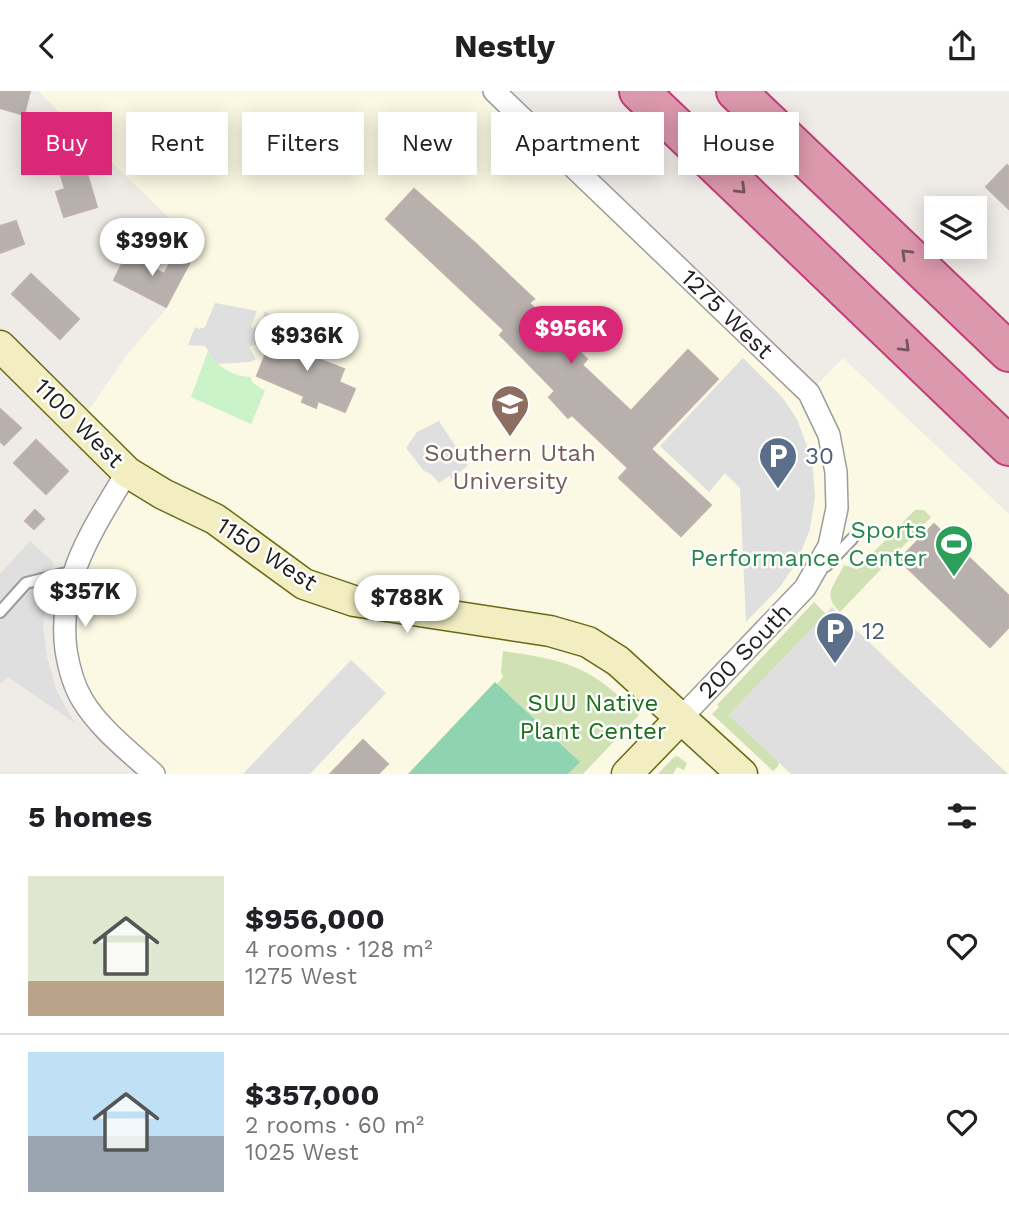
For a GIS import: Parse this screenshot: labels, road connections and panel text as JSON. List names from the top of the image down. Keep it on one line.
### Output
{"streets":{"street":["1275 West","1100 West","1150 West","200 South"]},"crossings":[["1275 West","200 South"],["1100 West","1150 West"],["1150 West","200 South"]],"parks":["SUU Native Plant Center"],"places":{"school or university":["Southern Utah University"],"parking":["30","12"],"sports":["Sports Performance Center"]},"page":{"header":"Nestly","chip":["Buy","Rent","Filters","New","Apartment","House"],"price":["$399K","$956K","$936K","$357K","$788K"],"heading":"5 homes","list":[{"name":"$956,000","note":"4 rooms · 128 m² · 1275 West"},{"name":"$357,000","note":"2 rooms · 60 m² · 1025 West"}]}}
